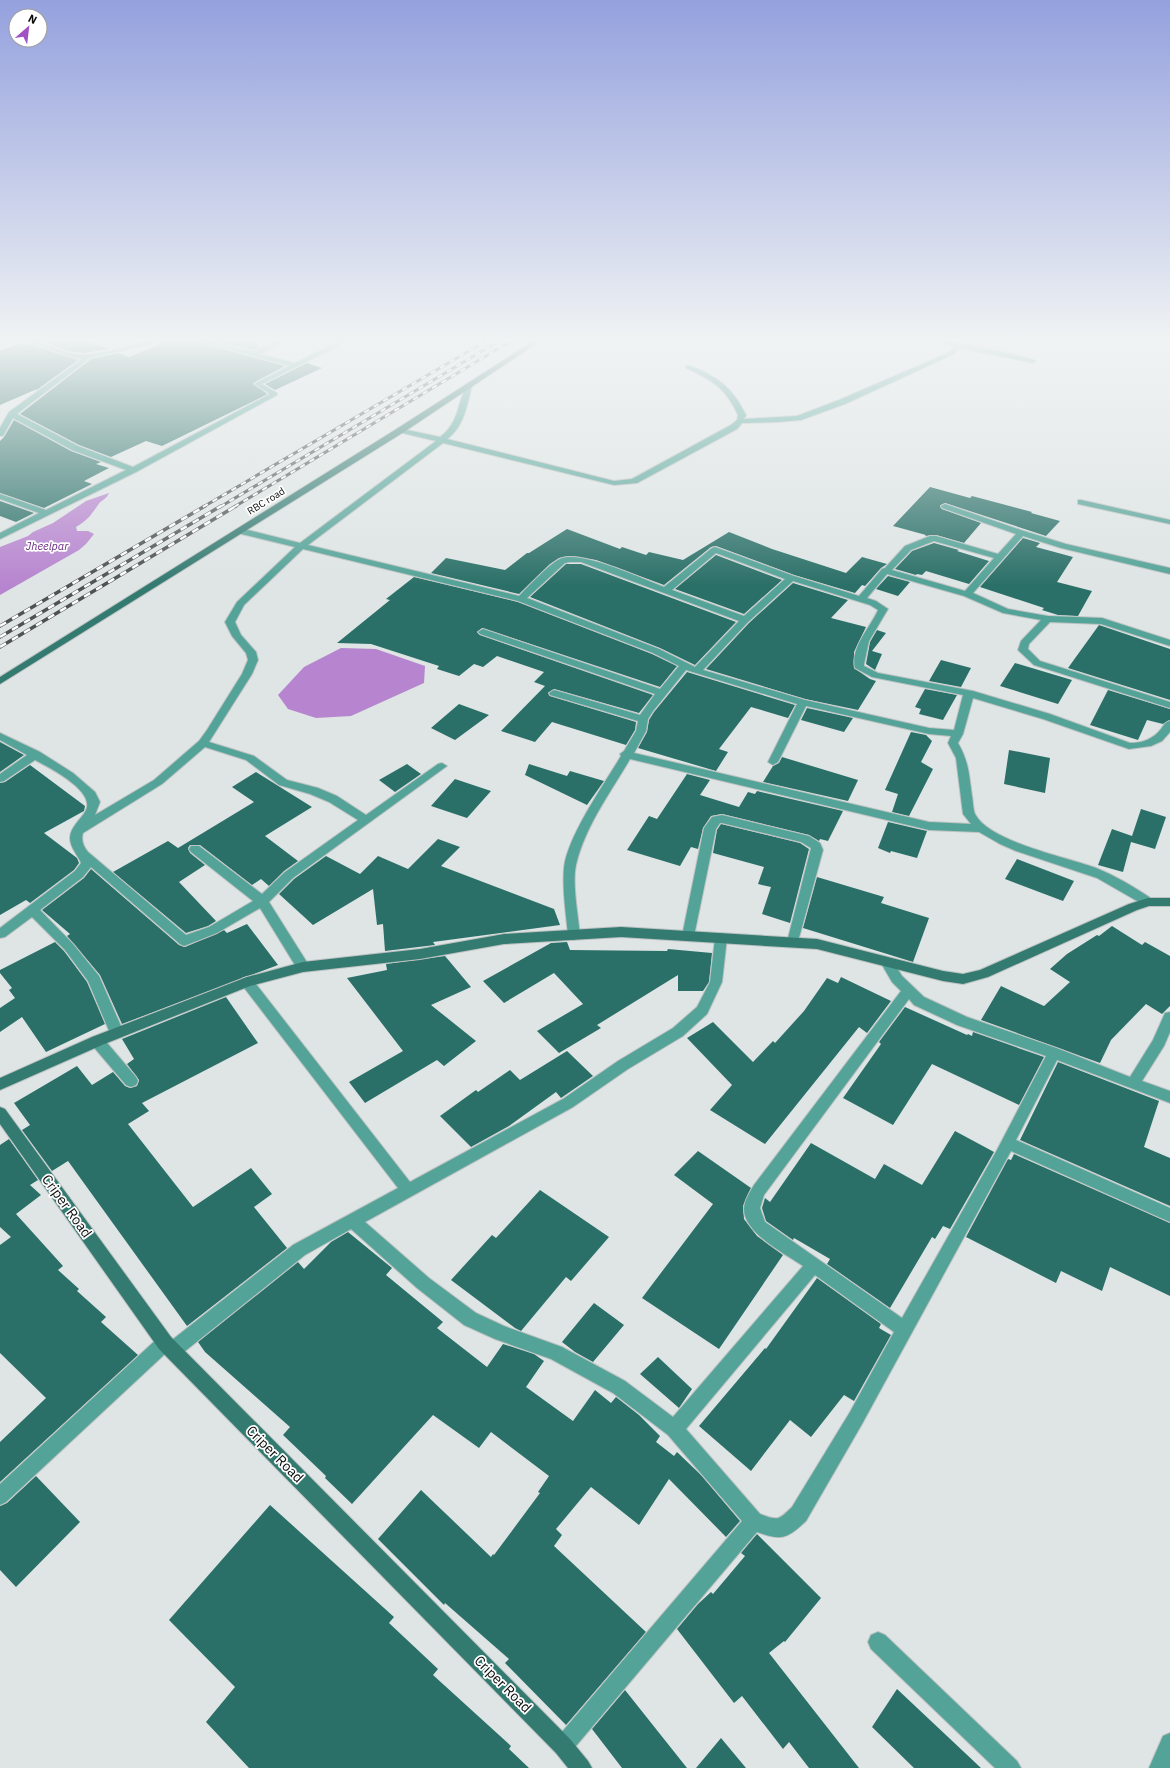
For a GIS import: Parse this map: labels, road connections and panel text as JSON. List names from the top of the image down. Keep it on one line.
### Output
{"streets":{"street":["RBC road","Criper Road"]},"water":["Jheelpar"],"north":"top right"}
